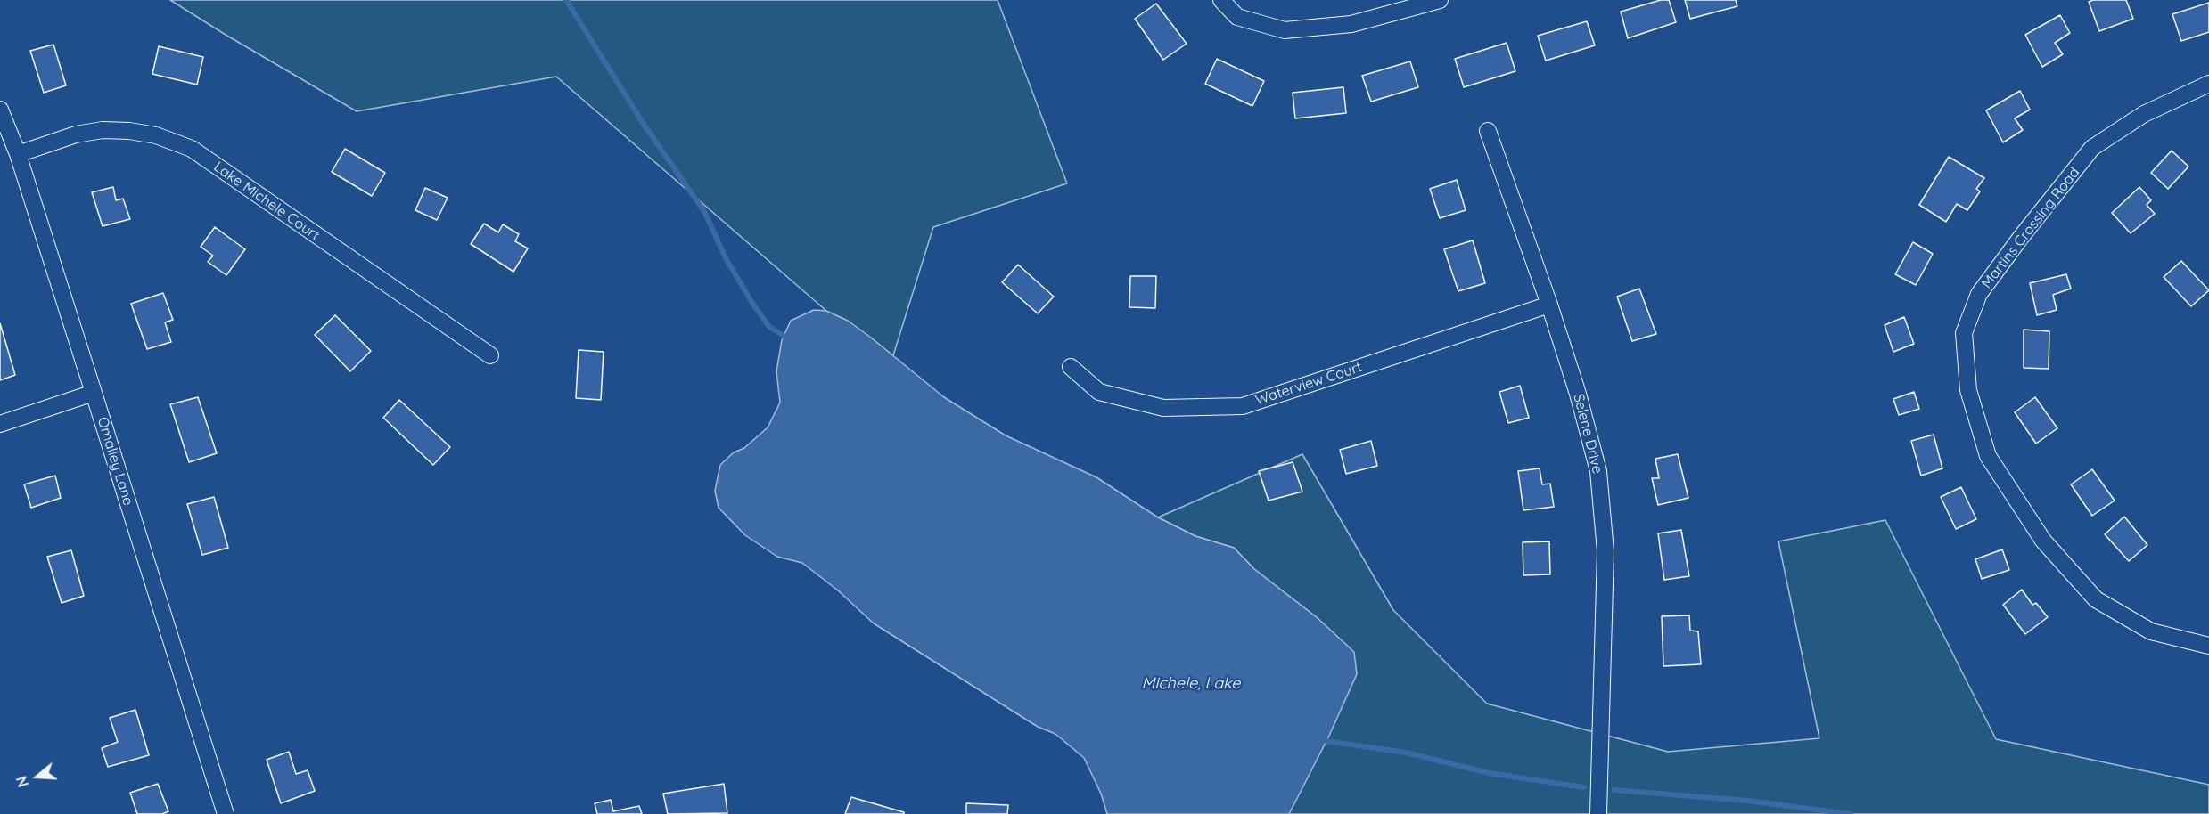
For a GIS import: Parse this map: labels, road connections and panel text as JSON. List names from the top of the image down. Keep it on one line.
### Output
{"streets":{"street":["Lake Michele Court","Martins Crossing Road","Waterview Court","Selene Drive","Omalley Lane"]},"crossings":[["Lake Michele Court","Omalley Lane"],["Waterview Court","Selene Drive"]],"water":["Michele, Lake"],"north":"left"}
